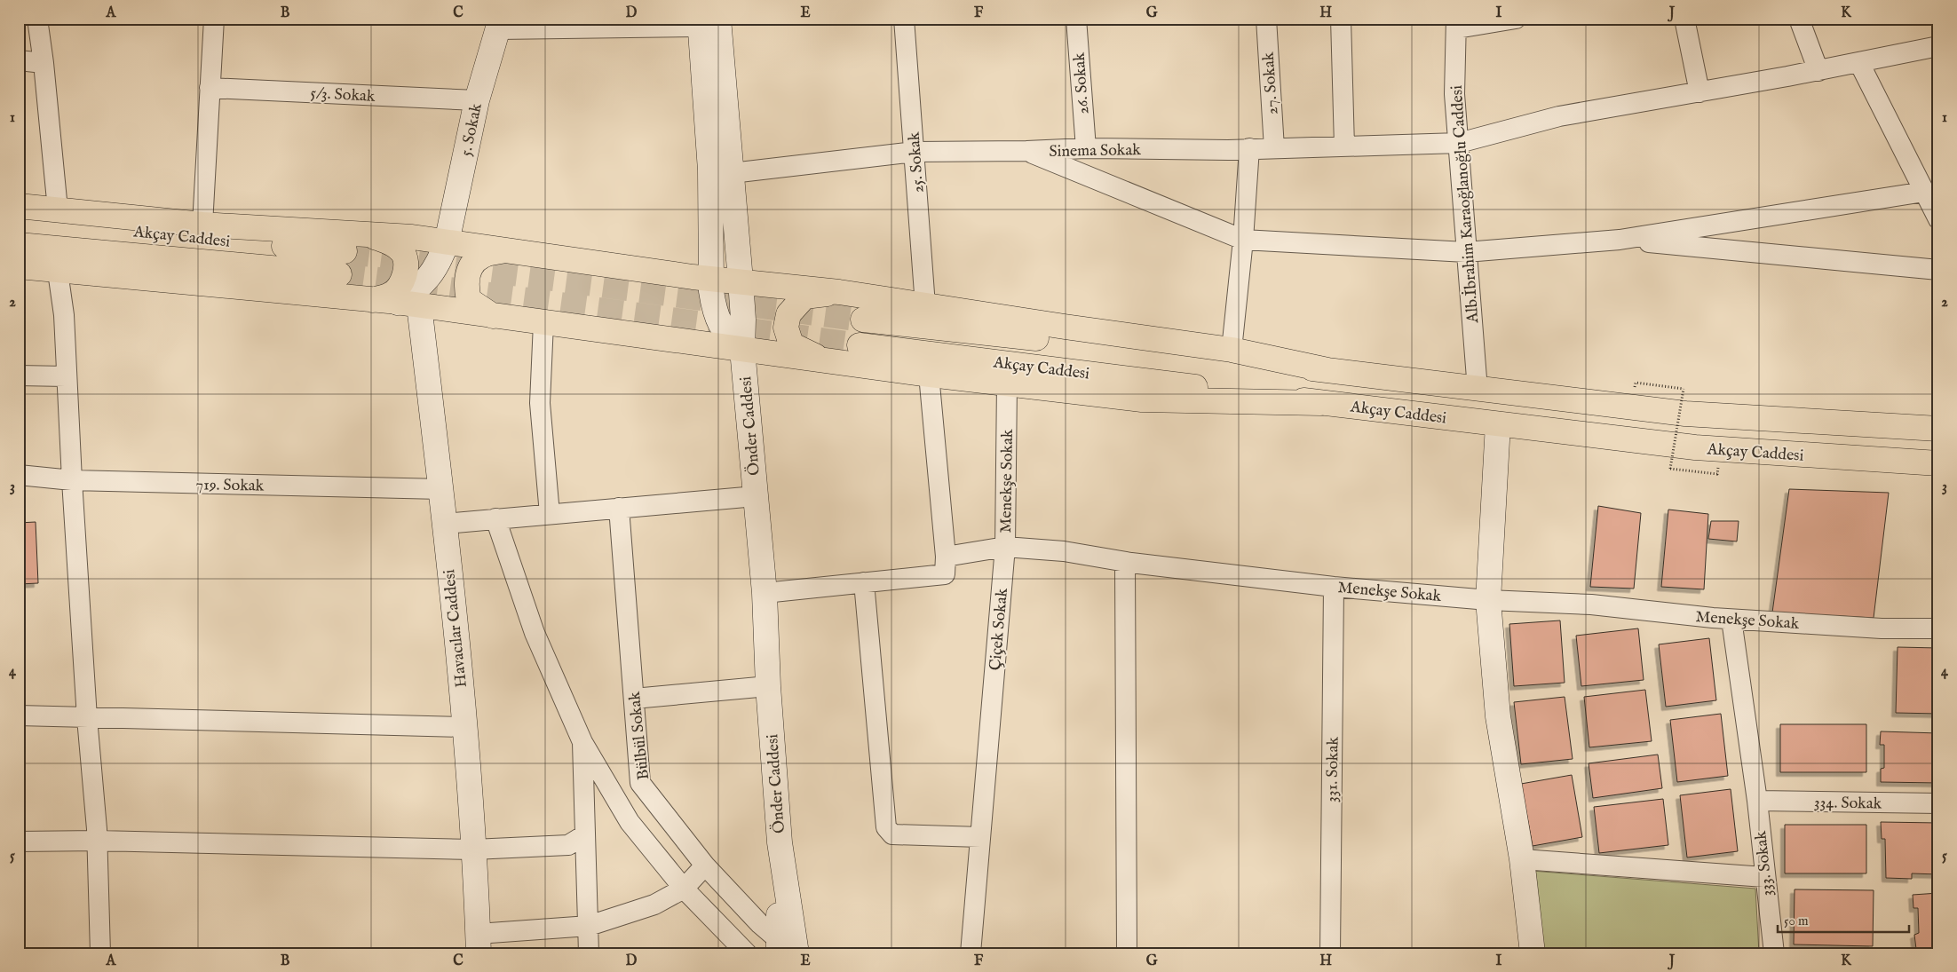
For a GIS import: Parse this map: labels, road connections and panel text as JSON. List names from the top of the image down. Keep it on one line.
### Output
{"streets":{"highway":["Akçay Caddesi"],"street":["26. Sokak","27. Sokak","5/3. Sokak","5. Sokak","Sinema Sokak","25. Sokak","Alb.İbrahim Karaoğlanoğlu Caddesi","Önder Caddesi","Menekşe Sokak","719. Sokak","Havacılar Caddesi","Çiçek Sokak","Bülbül Sokak","331. Sokak","334. Sokak","333. Sokak"]},"crossings":[["26. Sokak","Sinema Sokak"],["27. Sokak","Sinema Sokak"],["5/3. Sokak","5. Sokak"],["5. Sokak","Havacılar Caddesi"],["Sinema Sokak","25. Sokak"],["Sinema Sokak","Alb.İbrahim Karaoğlanoğlu Caddesi"],["Alb.İbrahim Karaoğlanoğlu Caddesi","Akçay Caddesi"],["Önder Caddesi","Bülbül Sokak"],["Menekşe Sokak","Çiçek Sokak"],["Menekşe Sokak","331. Sokak"],["Menekşe Sokak","333. Sokak"],["719. Sokak","Havacılar Caddesi"],["334. Sokak","333. Sokak"]],"scale_bar":"50 m","grid":{"columns":["A","B","C","D","E","F","G","H","I","J","K"],"rows":["1","2","3","4","5"]}}
